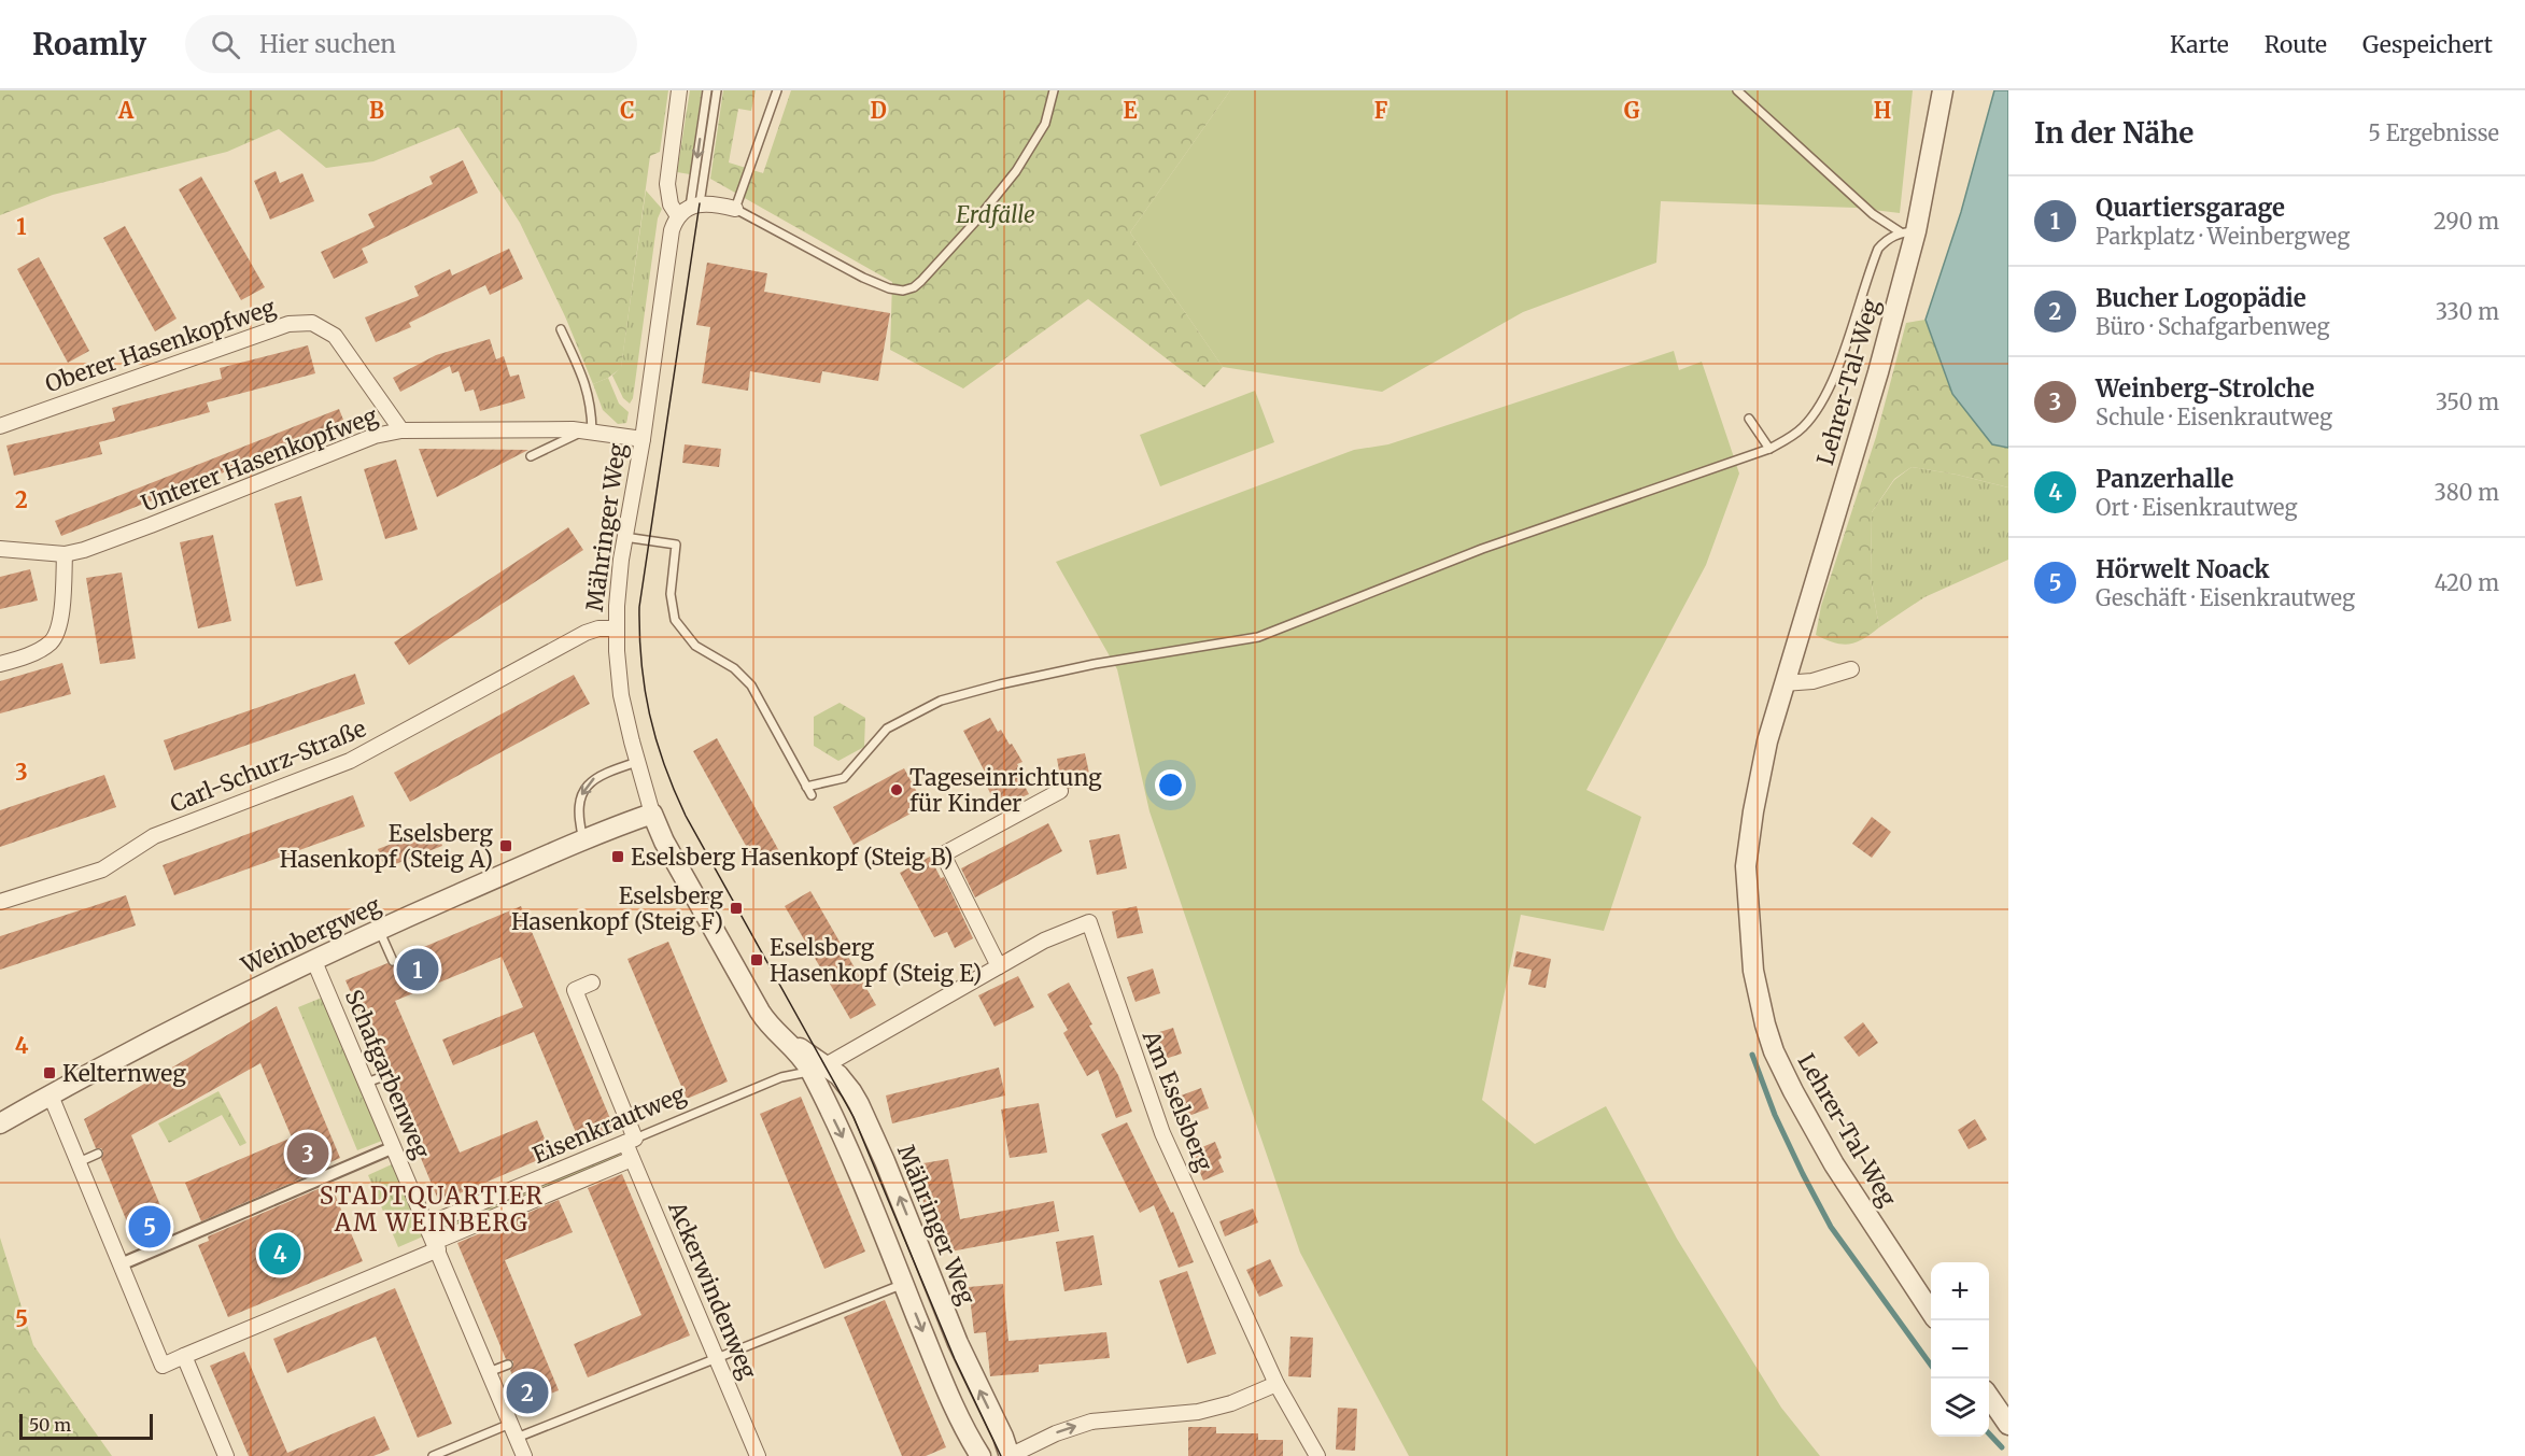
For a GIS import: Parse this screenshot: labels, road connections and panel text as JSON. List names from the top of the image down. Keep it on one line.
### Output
{"streets":{"street":["Oberer Hasenkopfweg","Lehrer-Tal-Weg","Unterer Hasenkopfweg","Mähringer Weg","Carl-Schurz-Straße","Weinbergweg","Schafgarbenweg","Am Eselsberg","Eisenkrautweg","Ackerwindenweg"]},"crossings":[["Oberer Hasenkopfweg","Unterer Hasenkopfweg"],["Unterer Hasenkopfweg","Mähringer Weg"],["Mähringer Weg","Carl-Schurz-Straße"],["Mähringer Weg","Weinbergweg"],["Mähringer Weg","Am Eselsberg"],["Mähringer Weg","Eisenkrautweg"],["Weinbergweg","Schafgarbenweg"],["Schafgarbenweg","Eisenkrautweg"],["Am Eselsberg","Eisenkrautweg"],["Eisenkrautweg","Ackerwindenweg"]],"districts":["STADTQUARTIER AM WEINBERG"],"parks":["Erdfälle"],"places":{"other":["Tageseinrichtung für Kinder"],"transit":["Eselsberg Hasenkopf (Steig A)","Eselsberg Hasenkopf (Steig B)","Eselsberg Hasenkopf (Steig F)","Eselsberg Hasenkopf (Steig E)","Kelternweg"]},"scale_bar":"50 m","page":{"header":"Roamly","search":"Hier suchen","nav":["Karte","Route","Gespeichert"],"heading":["In der Nähe","5 Ergebnisse"],"list":[{"mark":"1","name":"Quartiersgarage","note":"Parkplatz · Weinbergweg","value":"290 m"},{"mark":"2","name":"Bucher Logopädie","note":"Büro · Schafgarbenweg","value":"330 m"},{"mark":"3","name":"Weinberg-Strolche","note":"Schule · Eisenkrautweg","value":"350 m"},{"mark":"4","name":"Panzerhalle","note":"Ort · Eisenkrautweg","value":"380 m"},{"mark":"5","name":"Hörwelt Noack","note":"Geschäft · Eisenkrautweg","value":"420 m"}],"pins":["1","3","5","4","2"],"map_buttons":["+","−"],"scale":"50 m"},"grid":{"columns":["A","B","C","D","E","F","G","H"],"rows":["1","2","3","4","5"]}}
